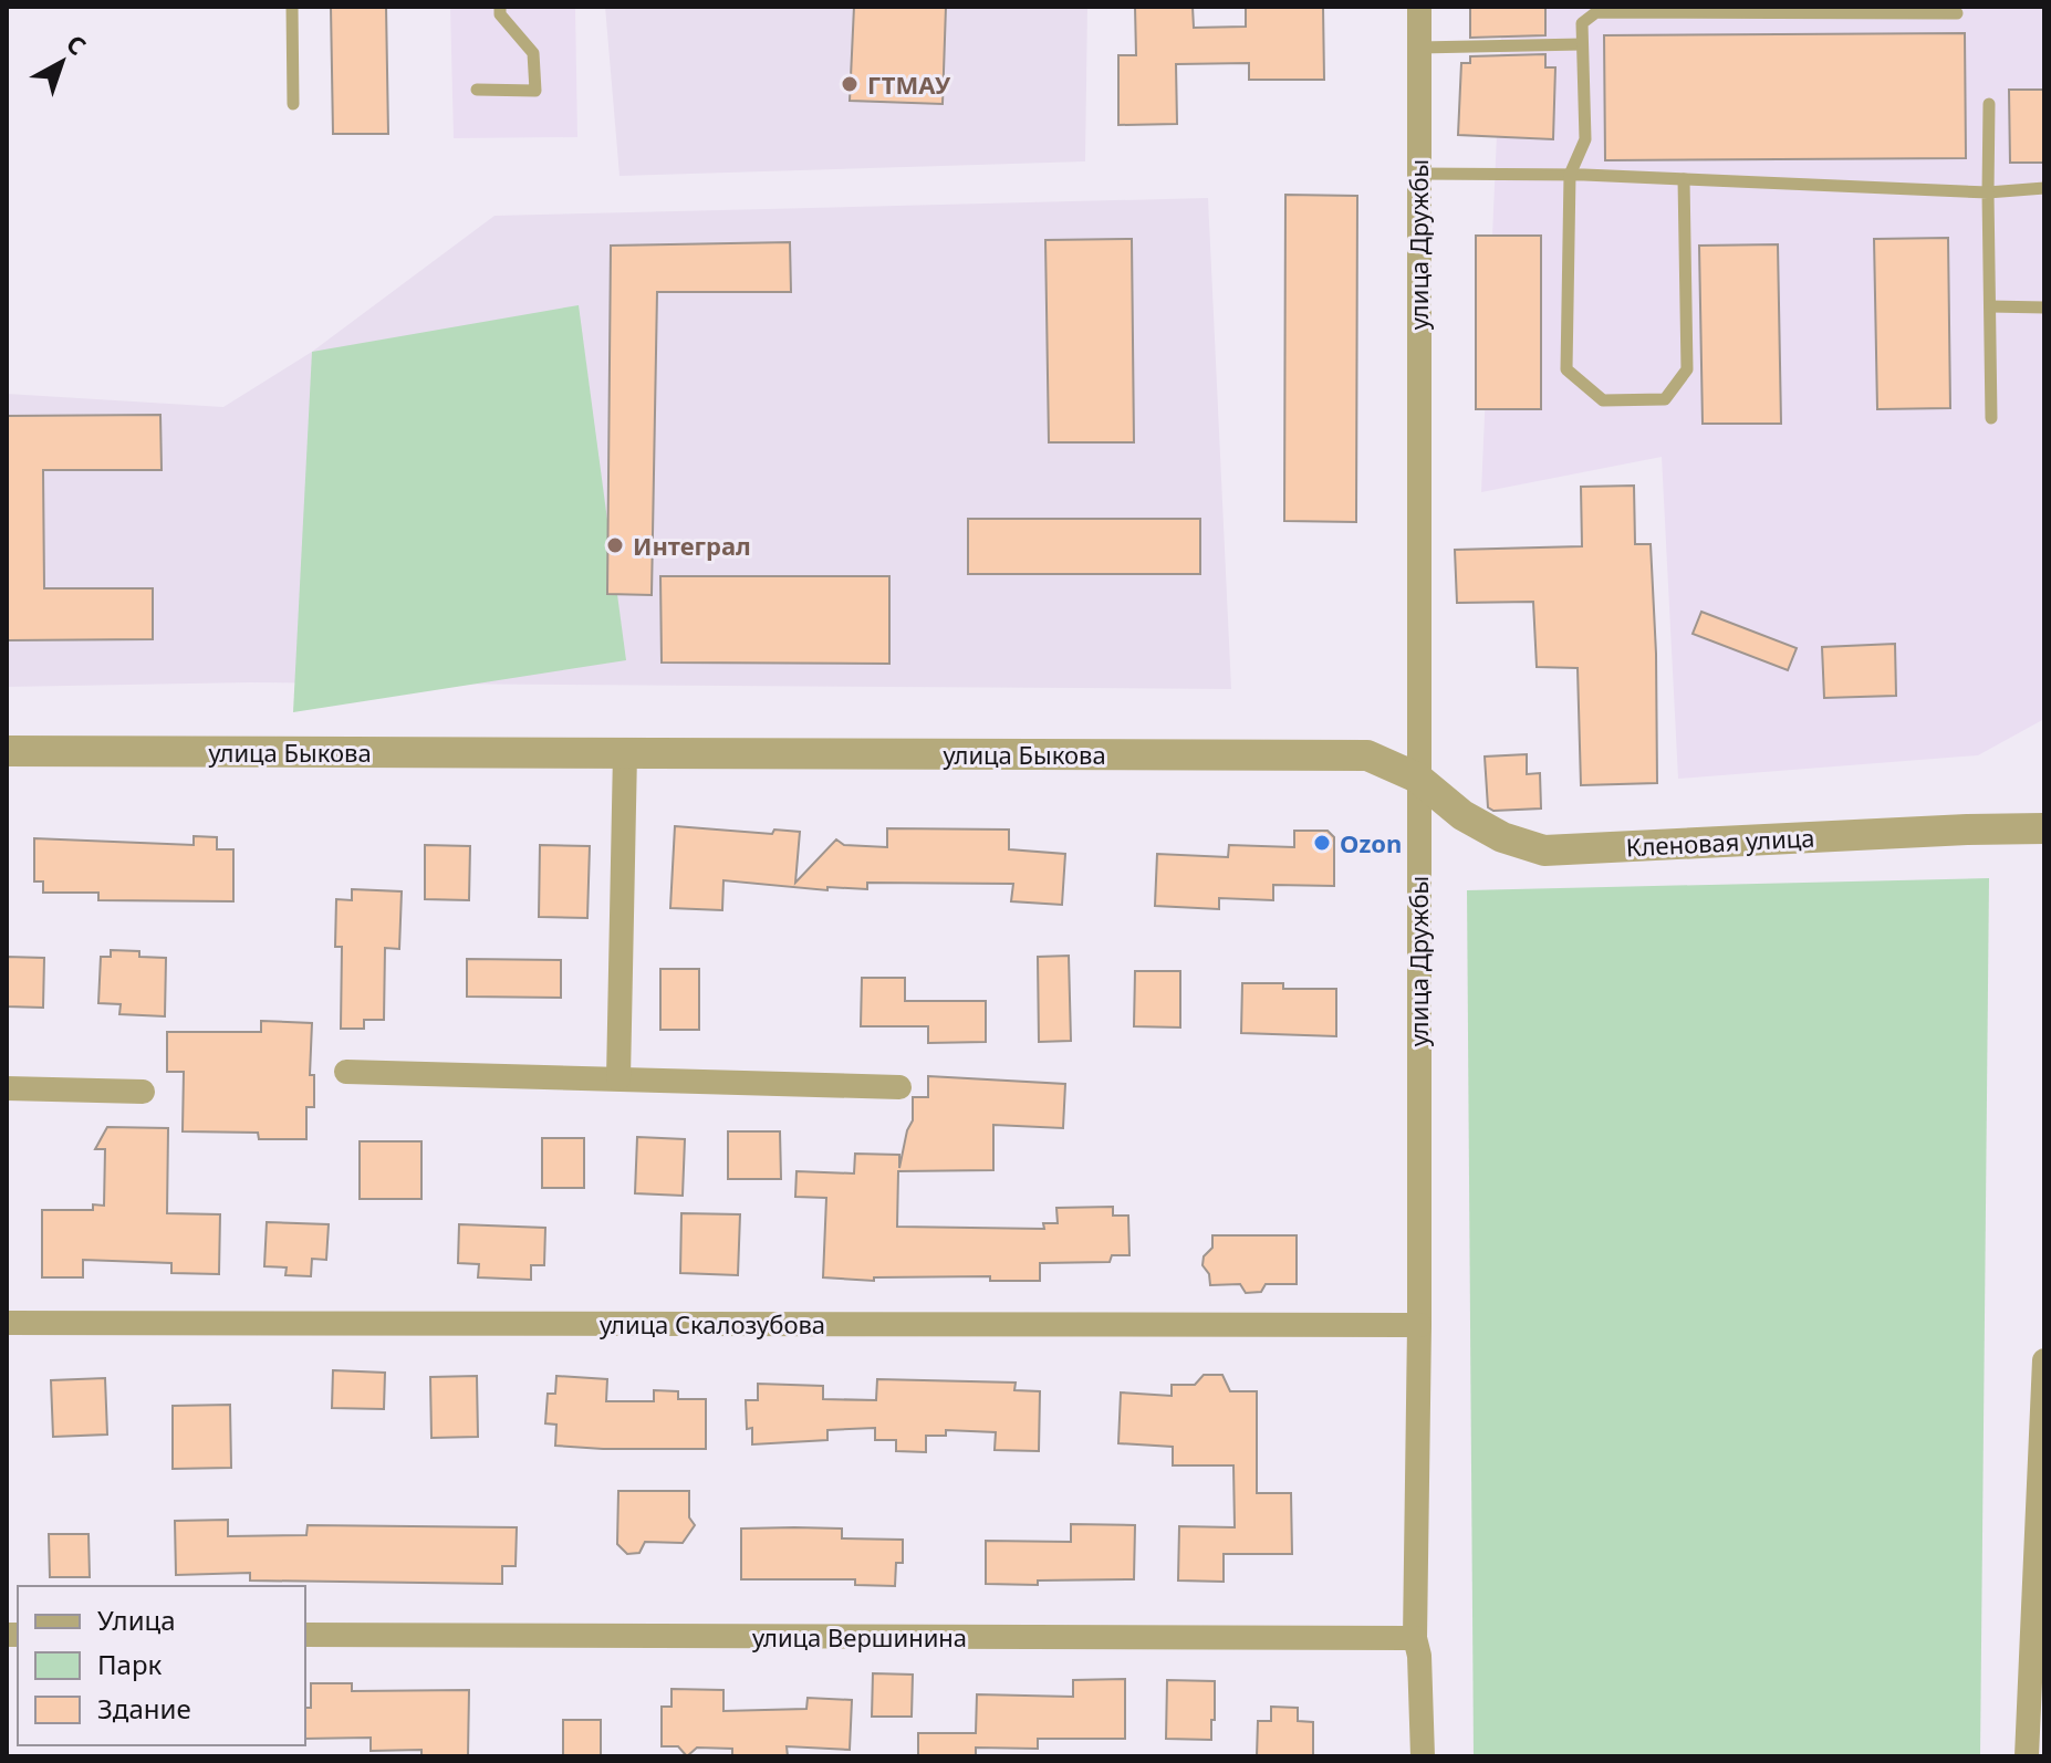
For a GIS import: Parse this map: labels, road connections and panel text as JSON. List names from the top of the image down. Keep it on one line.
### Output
{"streets":{"street":["улица Дружбы","улица Быкова","Кленовая улица","улица Скалозубова","улица Вершинина"]},"crossings":[["улица Дружбы","улица Быкова"],["улица Дружбы","Кленовая улица"],["улица Дружбы","улица Скалозубова"],["улица Дружбы","улица Вершинина"],["улица Быкова","Кленовая улица"]],"places":["ГТМАУ","Интеграл","Ozon"],"legend":["Улица","Парк","Здание"],"north":"top right"}
